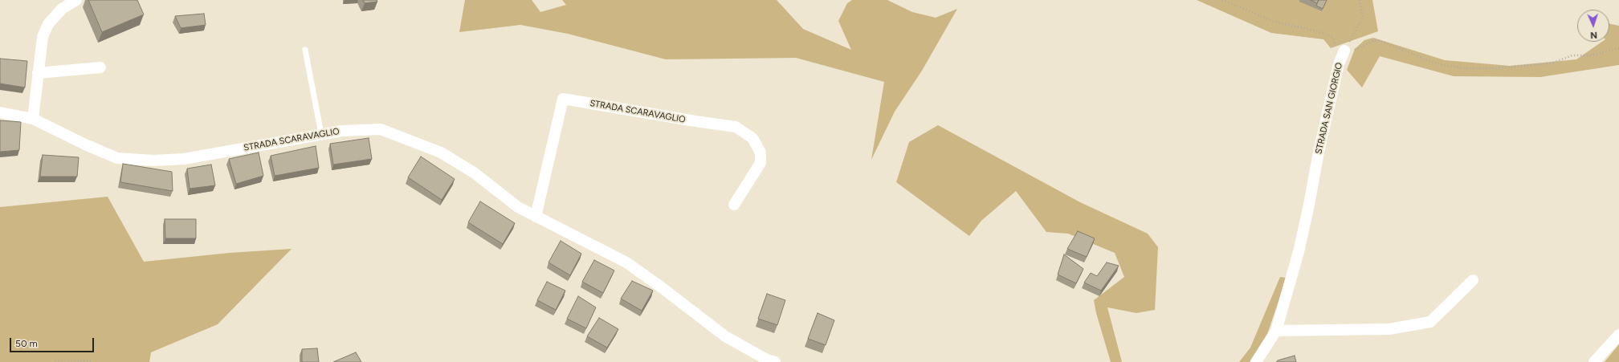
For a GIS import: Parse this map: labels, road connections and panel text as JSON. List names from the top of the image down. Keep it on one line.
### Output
{"streets":{"street":["STRADA SAN GIORGIO","STRADA SCARAVAGLIO"]},"scale_bar":"50 m","north":"bottom"}
